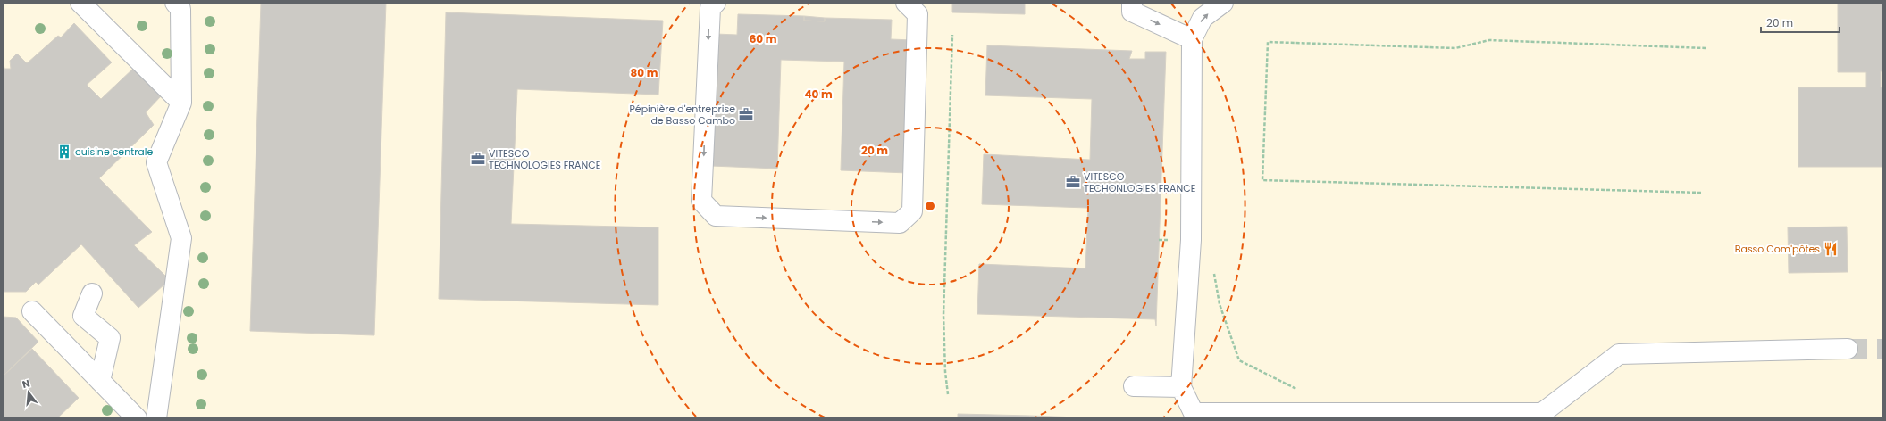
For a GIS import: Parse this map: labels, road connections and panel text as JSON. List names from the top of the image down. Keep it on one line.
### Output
{"places":{"office":["Pépinière d'entreprise de Basso Cambo","VITESCO TECHNOLOGIES FRANCE","VITESCO TECHONLOGIES FRANCE"],"building":["cuisine centrale"],"restaurant":["Basso Com'pôtes"]},"scale_bar":"20 m","north":"top","rings":["60 m","80 m","40 m","20 m"]}
